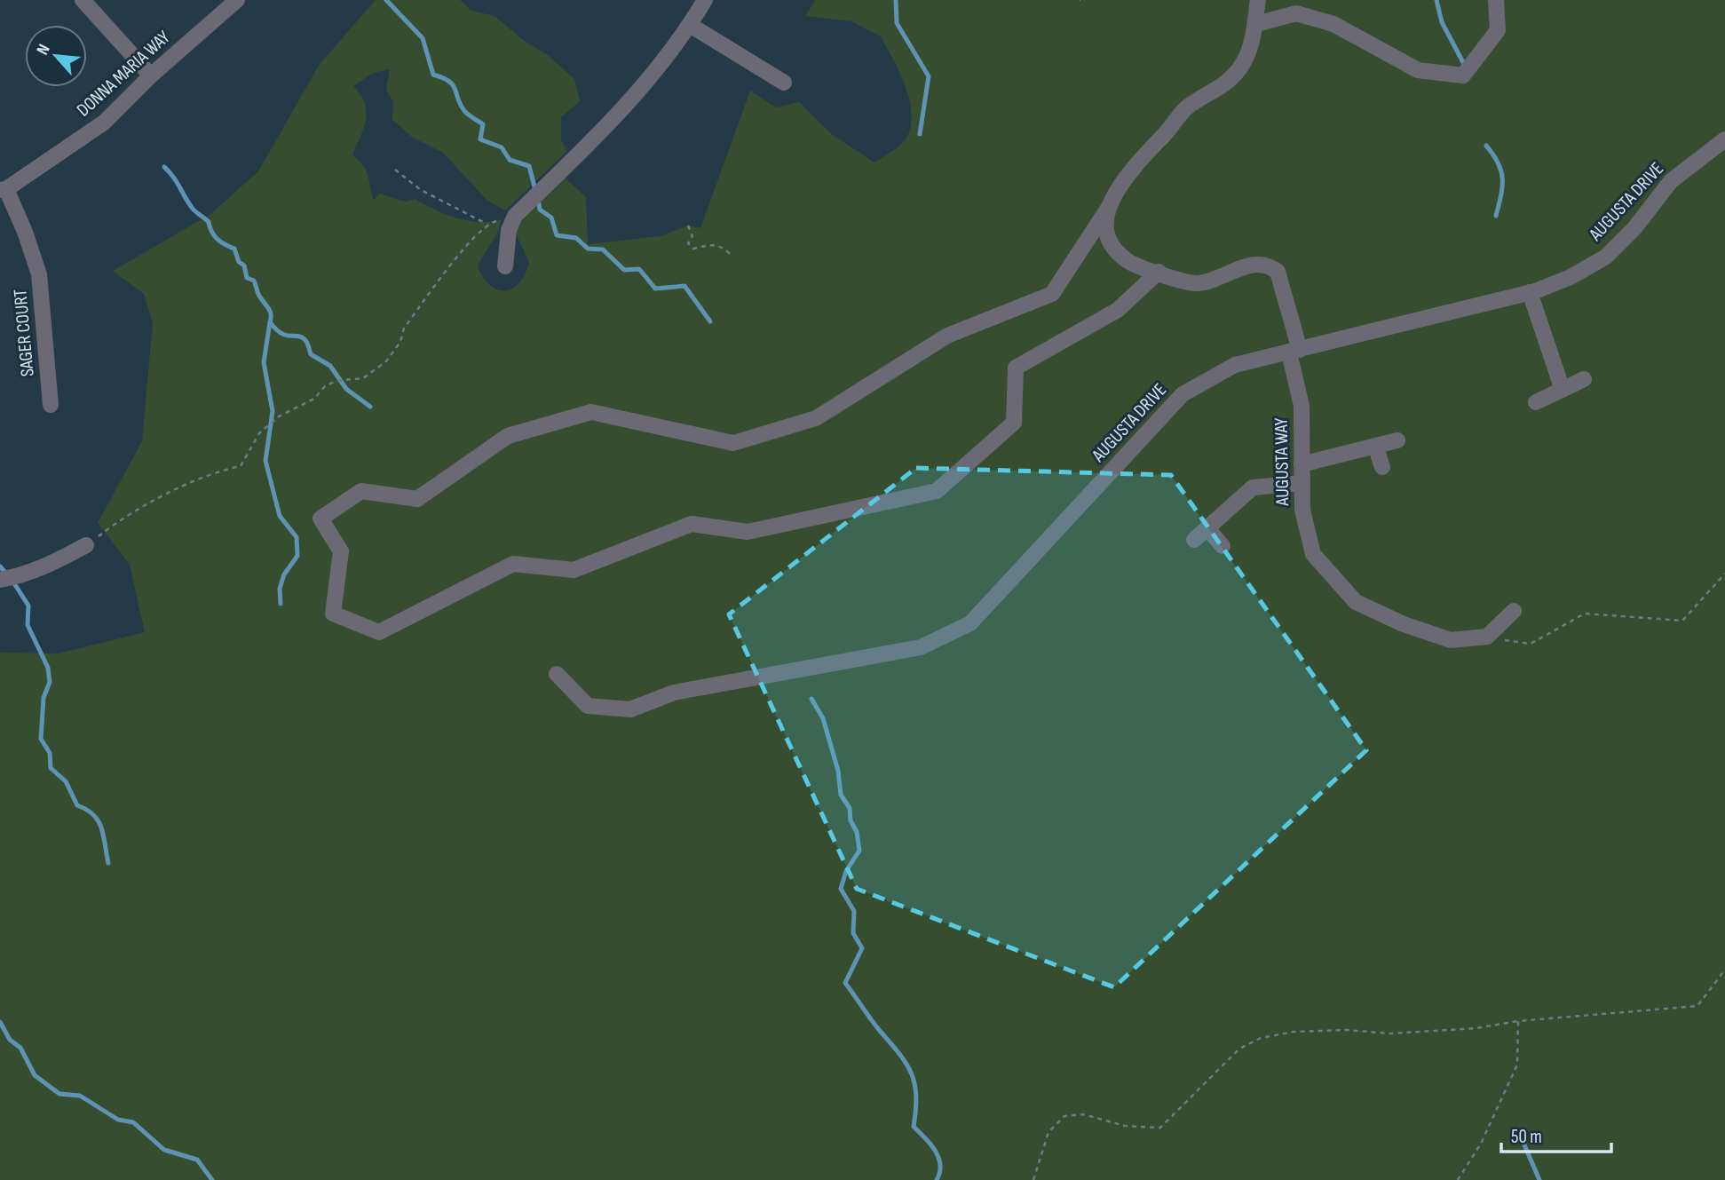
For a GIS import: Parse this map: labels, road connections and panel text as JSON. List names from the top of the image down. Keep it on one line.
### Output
{"streets":{"street":["DONNA MARIA WAY","AUGUSTA DRIVE","SAGER COURT","AUGUSTA WAY"]},"crossings":[["DONNA MARIA WAY","SAGER COURT"],["AUGUSTA DRIVE","AUGUSTA WAY"]],"scale_bar":"50 m","north":"top left"}
